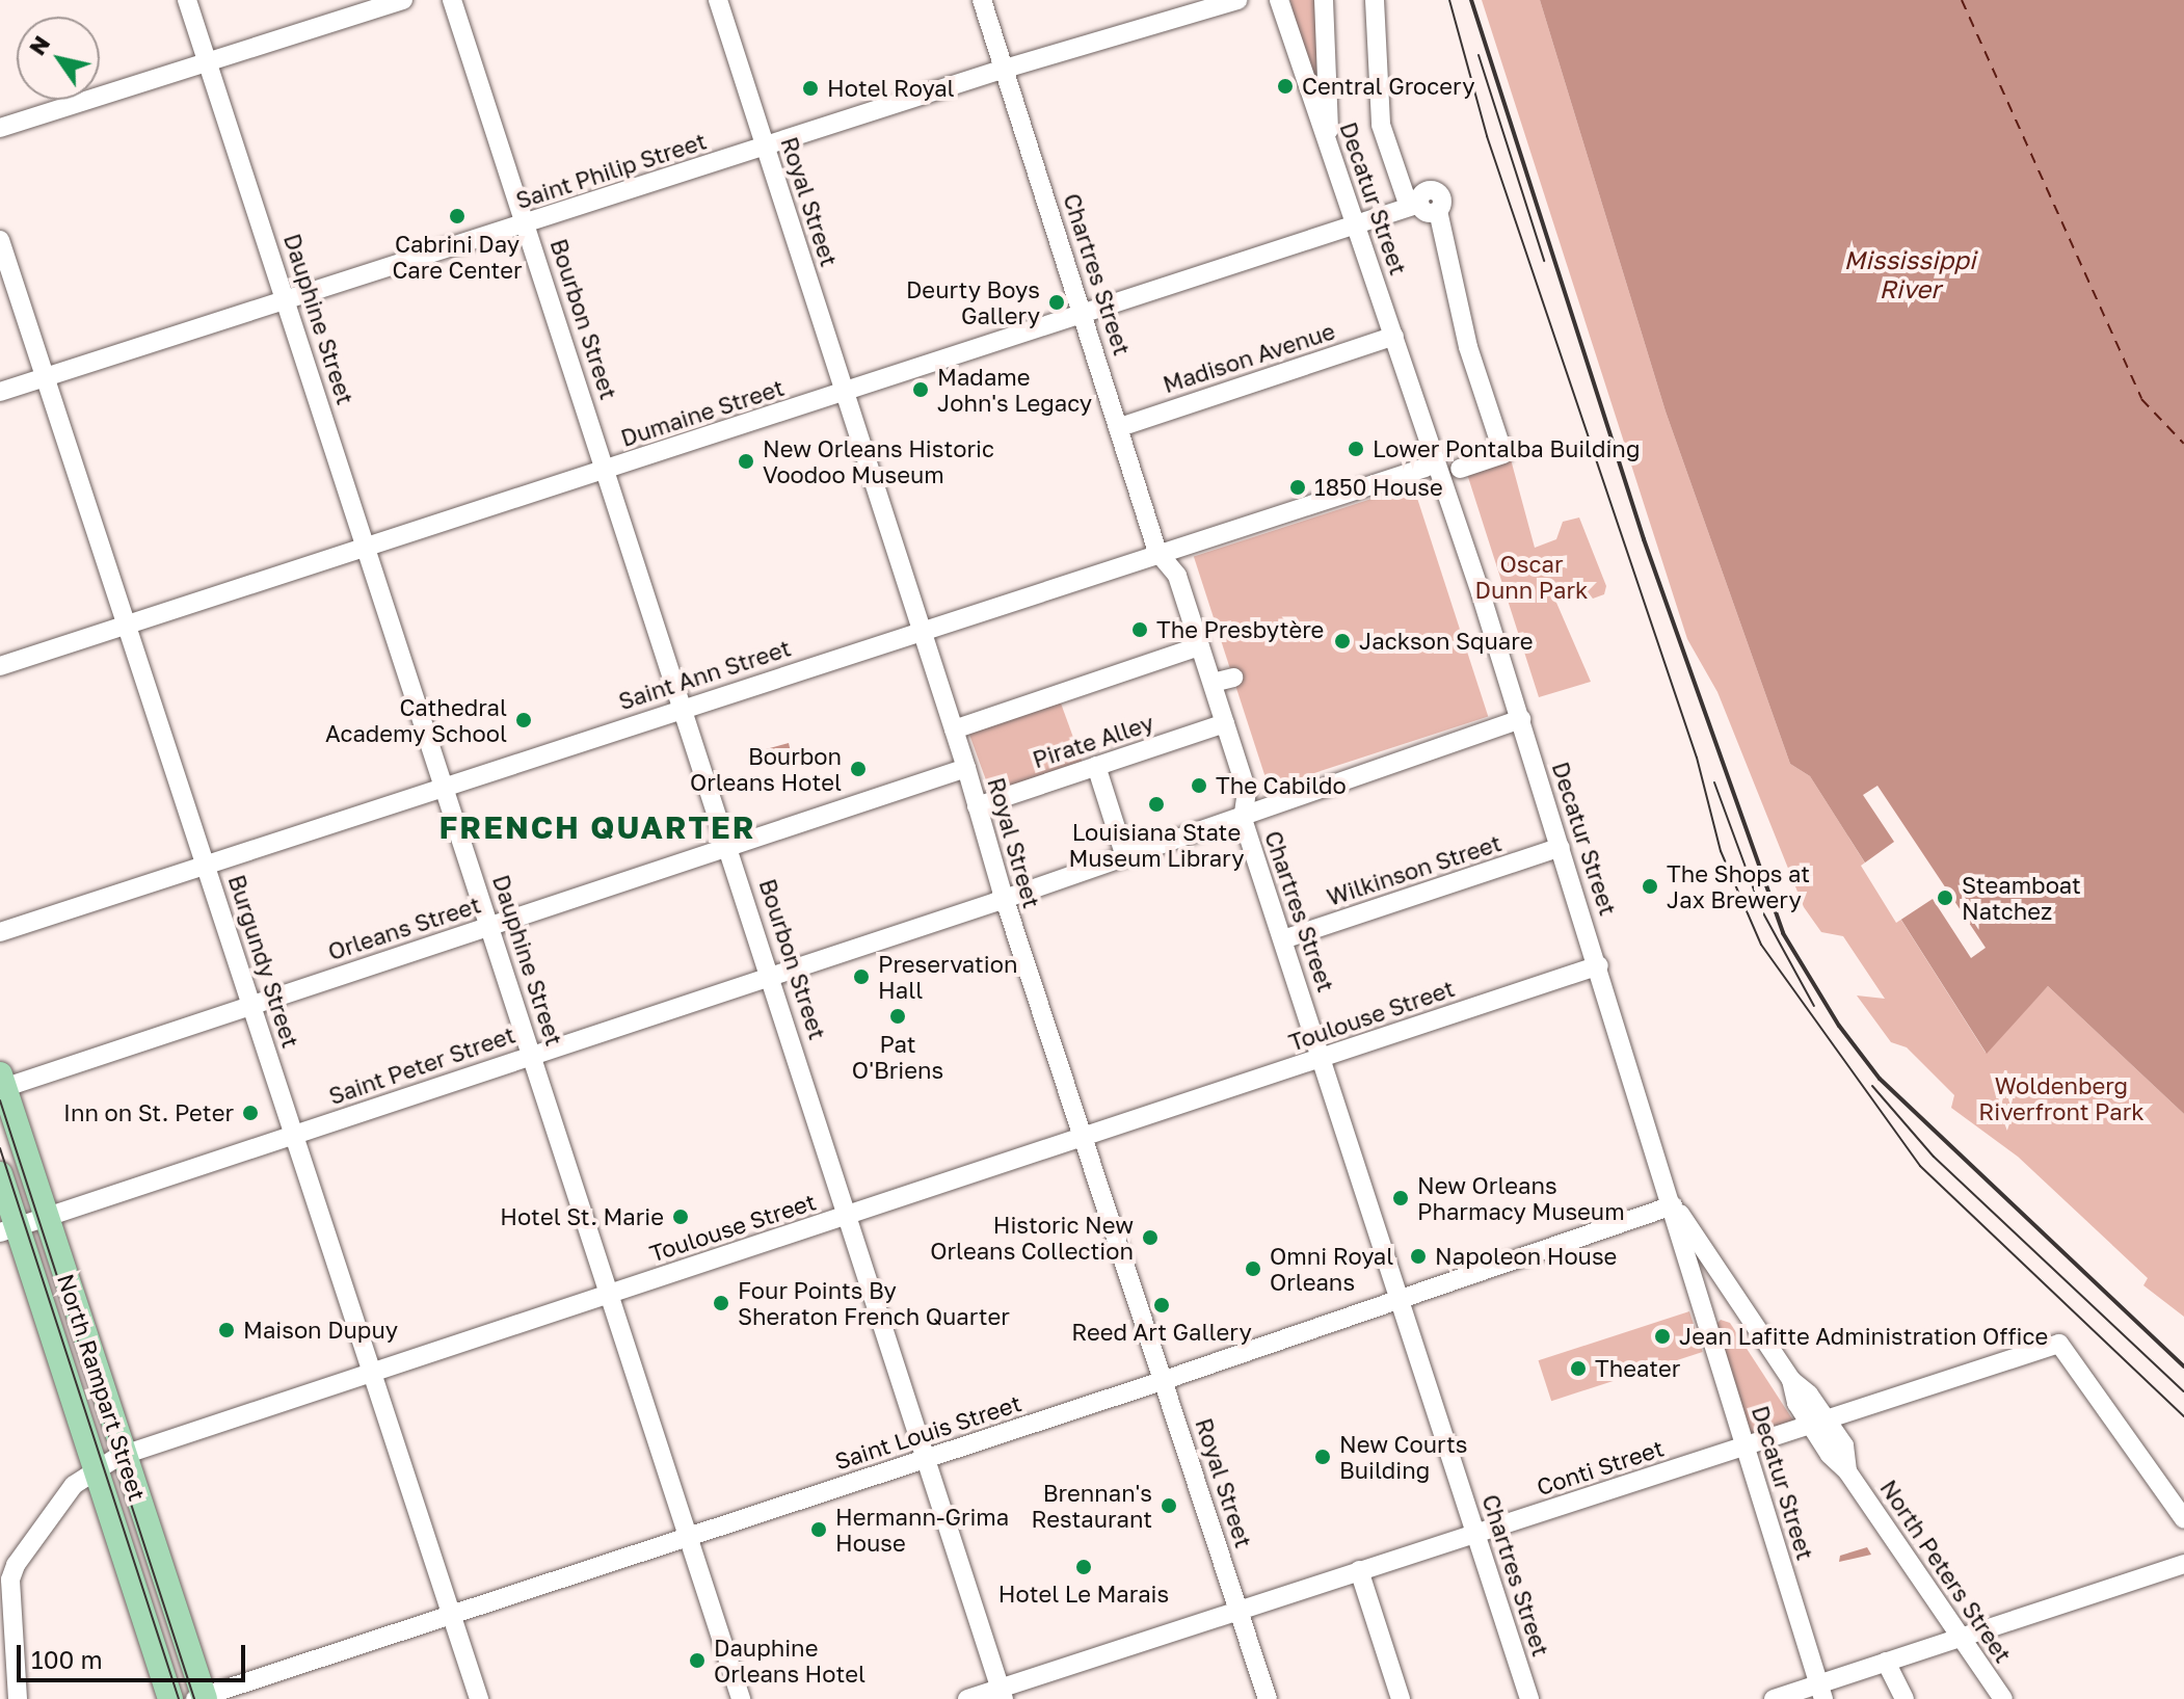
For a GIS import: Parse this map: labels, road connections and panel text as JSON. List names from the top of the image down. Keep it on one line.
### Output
{"streets":{"main road":["North Rampart Street"],"street":["Saint Philip Street","Decatur Street","Royal Street","Chartres Street","Dauphine Street","Bourbon Street","Madison Avenue","Dumaine Street","Saint Ann Street","Pirate Alley","Wilkinson Street","Orleans Street","Burgundy Street","Toulouse Street","Saint Peter Street","Saint Louis Street","Conti Street","North Peters Street"]},"crossings":[["Saint Philip Street","Royal Street"],["Saint Philip Street","Chartres Street"],["Saint Philip Street","Dauphine Street"],["Saint Philip Street","Bourbon Street"],["Saint Philip Street","Burgundy Street"],["Decatur Street","Madison Avenue"],["Decatur Street","Dumaine Street"],["Decatur Street","Wilkinson Street"],["Decatur Street","Toulouse Street"],["Decatur Street","Saint Peter Street"],["Decatur Street","Saint Louis Street"],["Decatur Street","Conti Street"],["Decatur Street","North Peters Street"],["Royal Street","Dumaine Street"],["Royal Street","Saint Ann Street"],["Royal Street","Pirate Alley"],["Royal Street","Orleans Street"],["Royal Street","Toulouse Street"],["Royal Street","Saint Peter Street"],["Royal Street","Saint Louis Street"],["Royal Street","Conti Street"],["Chartres Street","Madison Avenue"],["Chartres Street","Dumaine Street"],["Chartres Street","Saint Ann Street"],["Chartres Street","Pirate Alley"],["Chartres Street","Wilkinson Street"],["Chartres Street","Toulouse Street"],["Chartres Street","Saint Peter Street"],["Chartres Street","Saint Louis Street"],["Chartres Street","Conti Street"],["Dauphine Street","Dumaine Street"],["Dauphine Street","Saint Ann Street"],["Dauphine Street","Orleans Street"],["Dauphine Street","Toulouse Street"],["Dauphine Street","Saint Peter Street"],["Dauphine Street","Saint Louis Street"],["Bourbon Street","Dumaine Street"],["Bourbon Street","Saint Ann Street"],["Bourbon Street","Orleans Street"],["Bourbon Street","Toulouse Street"],["Bourbon Street","Saint Peter Street"],["Bourbon Street","Saint Louis Street"],["Bourbon Street","Conti Street"],["Dumaine Street","Burgundy Street"],["Saint Ann Street","Burgundy Street"],["Orleans Street","Burgundy Street"],["Orleans Street","North Rampart Street"],["Burgundy Street","Toulouse Street"],["Burgundy Street","Saint Peter Street"],["Burgundy Street","Saint Louis Street"],["Toulouse Street","North Rampart Street"],["Saint Peter Street","North Rampart Street"],["North Rampart Street","Saint Louis Street"],["Saint Louis Street","North Peters Street"],["Conti Street","North Peters Street"]],"districts":["FRENCH QUARTER"],"water":["Mississippi River"],"parks":["Oscar Dunn Park","Woldenberg Riverfront Park"],"places":["Central Grocery","Hotel Royal","Cabrini Day Care Center","Deurty Boys Gallery","Madame John's Legacy","Lower Pontalba Building","New Orleans Historic Voodoo Museum","1850 House","The Presbytère","Jackson Square","Cathedral Academy School","Bourbon Orleans Hotel","The Cabildo","Louisiana State Museum Library","The Shops at Jax Brewery","Steamboat Natchez","Preservation Hall","Pat O'Briens","Inn on St. Peter","New Orleans Pharmacy Museum","Hotel St. Marie","Historic New Orleans Collection","Napoleon House","Omni Royal Orleans","Four Points By Sheraton French Quarter","Reed Art Gallery","Maison Dupuy","Jean Lafitte Administration Office","Theater","New Courts Building","Brennan's Restaurant","Hermann-Grima House","Hotel Le Marais","Dauphine Orleans Hotel"],"scale_bar":"100 m","north":"top left"}
